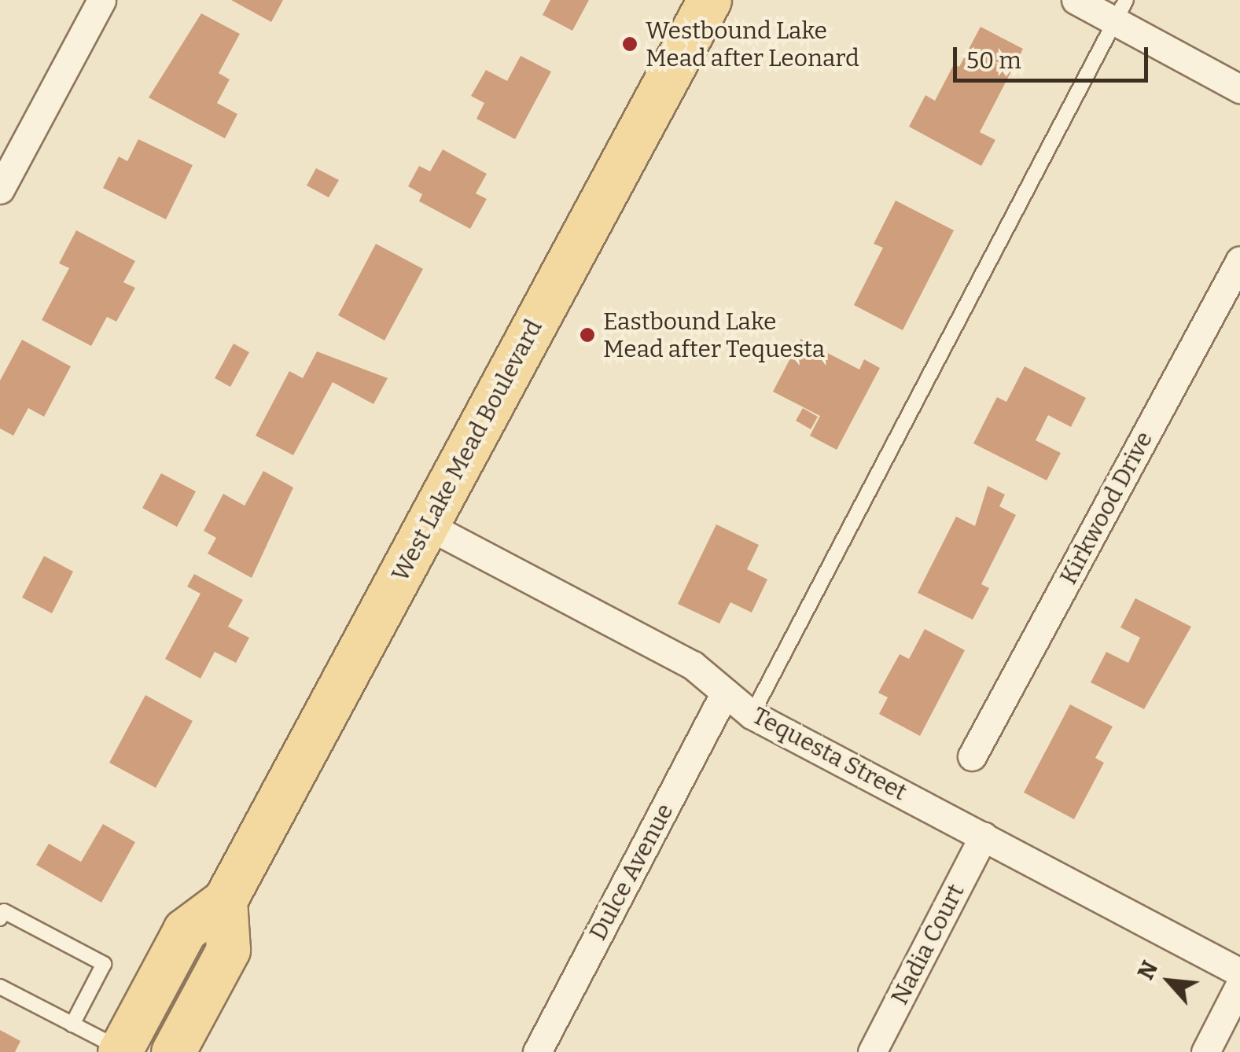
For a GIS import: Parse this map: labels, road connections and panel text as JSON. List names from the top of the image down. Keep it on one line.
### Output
{"streets":{"main road":["West Lake Mead Boulevard"],"street":["Kirkwood Drive","Tequesta Street","Dulce Avenue","Nadia Court"]},"crossings":[["West Lake Mead Boulevard","Tequesta Street"],["Tequesta Street","Dulce Avenue"],["Tequesta Street","Nadia Court"]],"places":["Westbound Lake Mead after Leonard","Eastbound Lake Mead after Tequesta"],"scale_bar":"50 m","north":"top left"}
